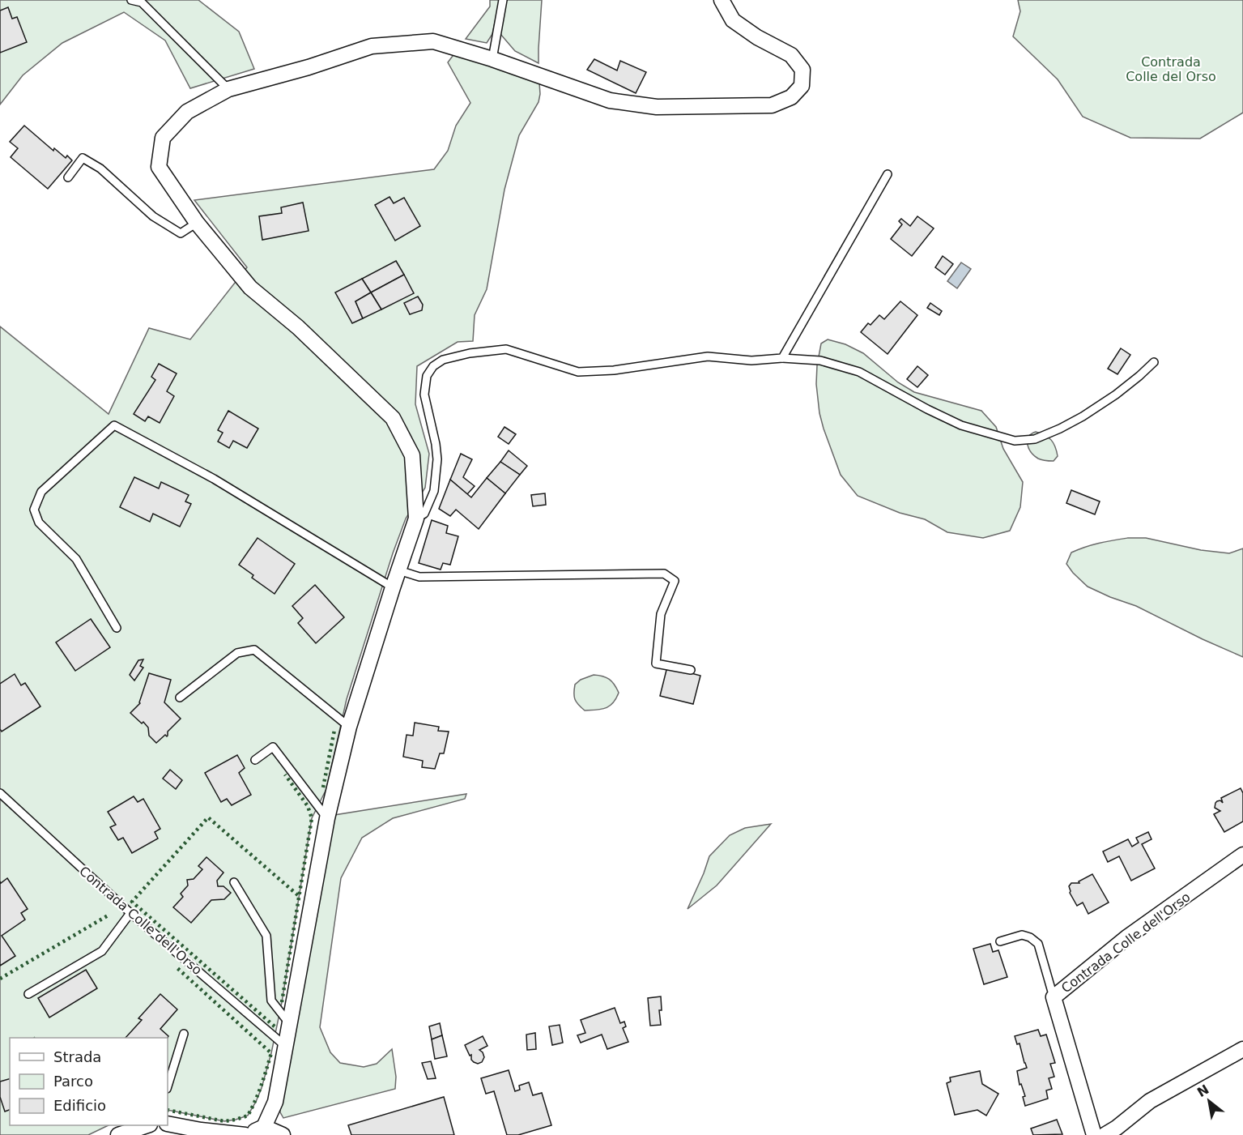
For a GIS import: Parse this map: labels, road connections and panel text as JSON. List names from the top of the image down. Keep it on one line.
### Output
{"streets":{"street":["Contrada Colle dell'Orso"]},"parks":["Contrada Colle del Orso"],"legend":["Strada","Parco","Edificio"],"north":"top left"}
